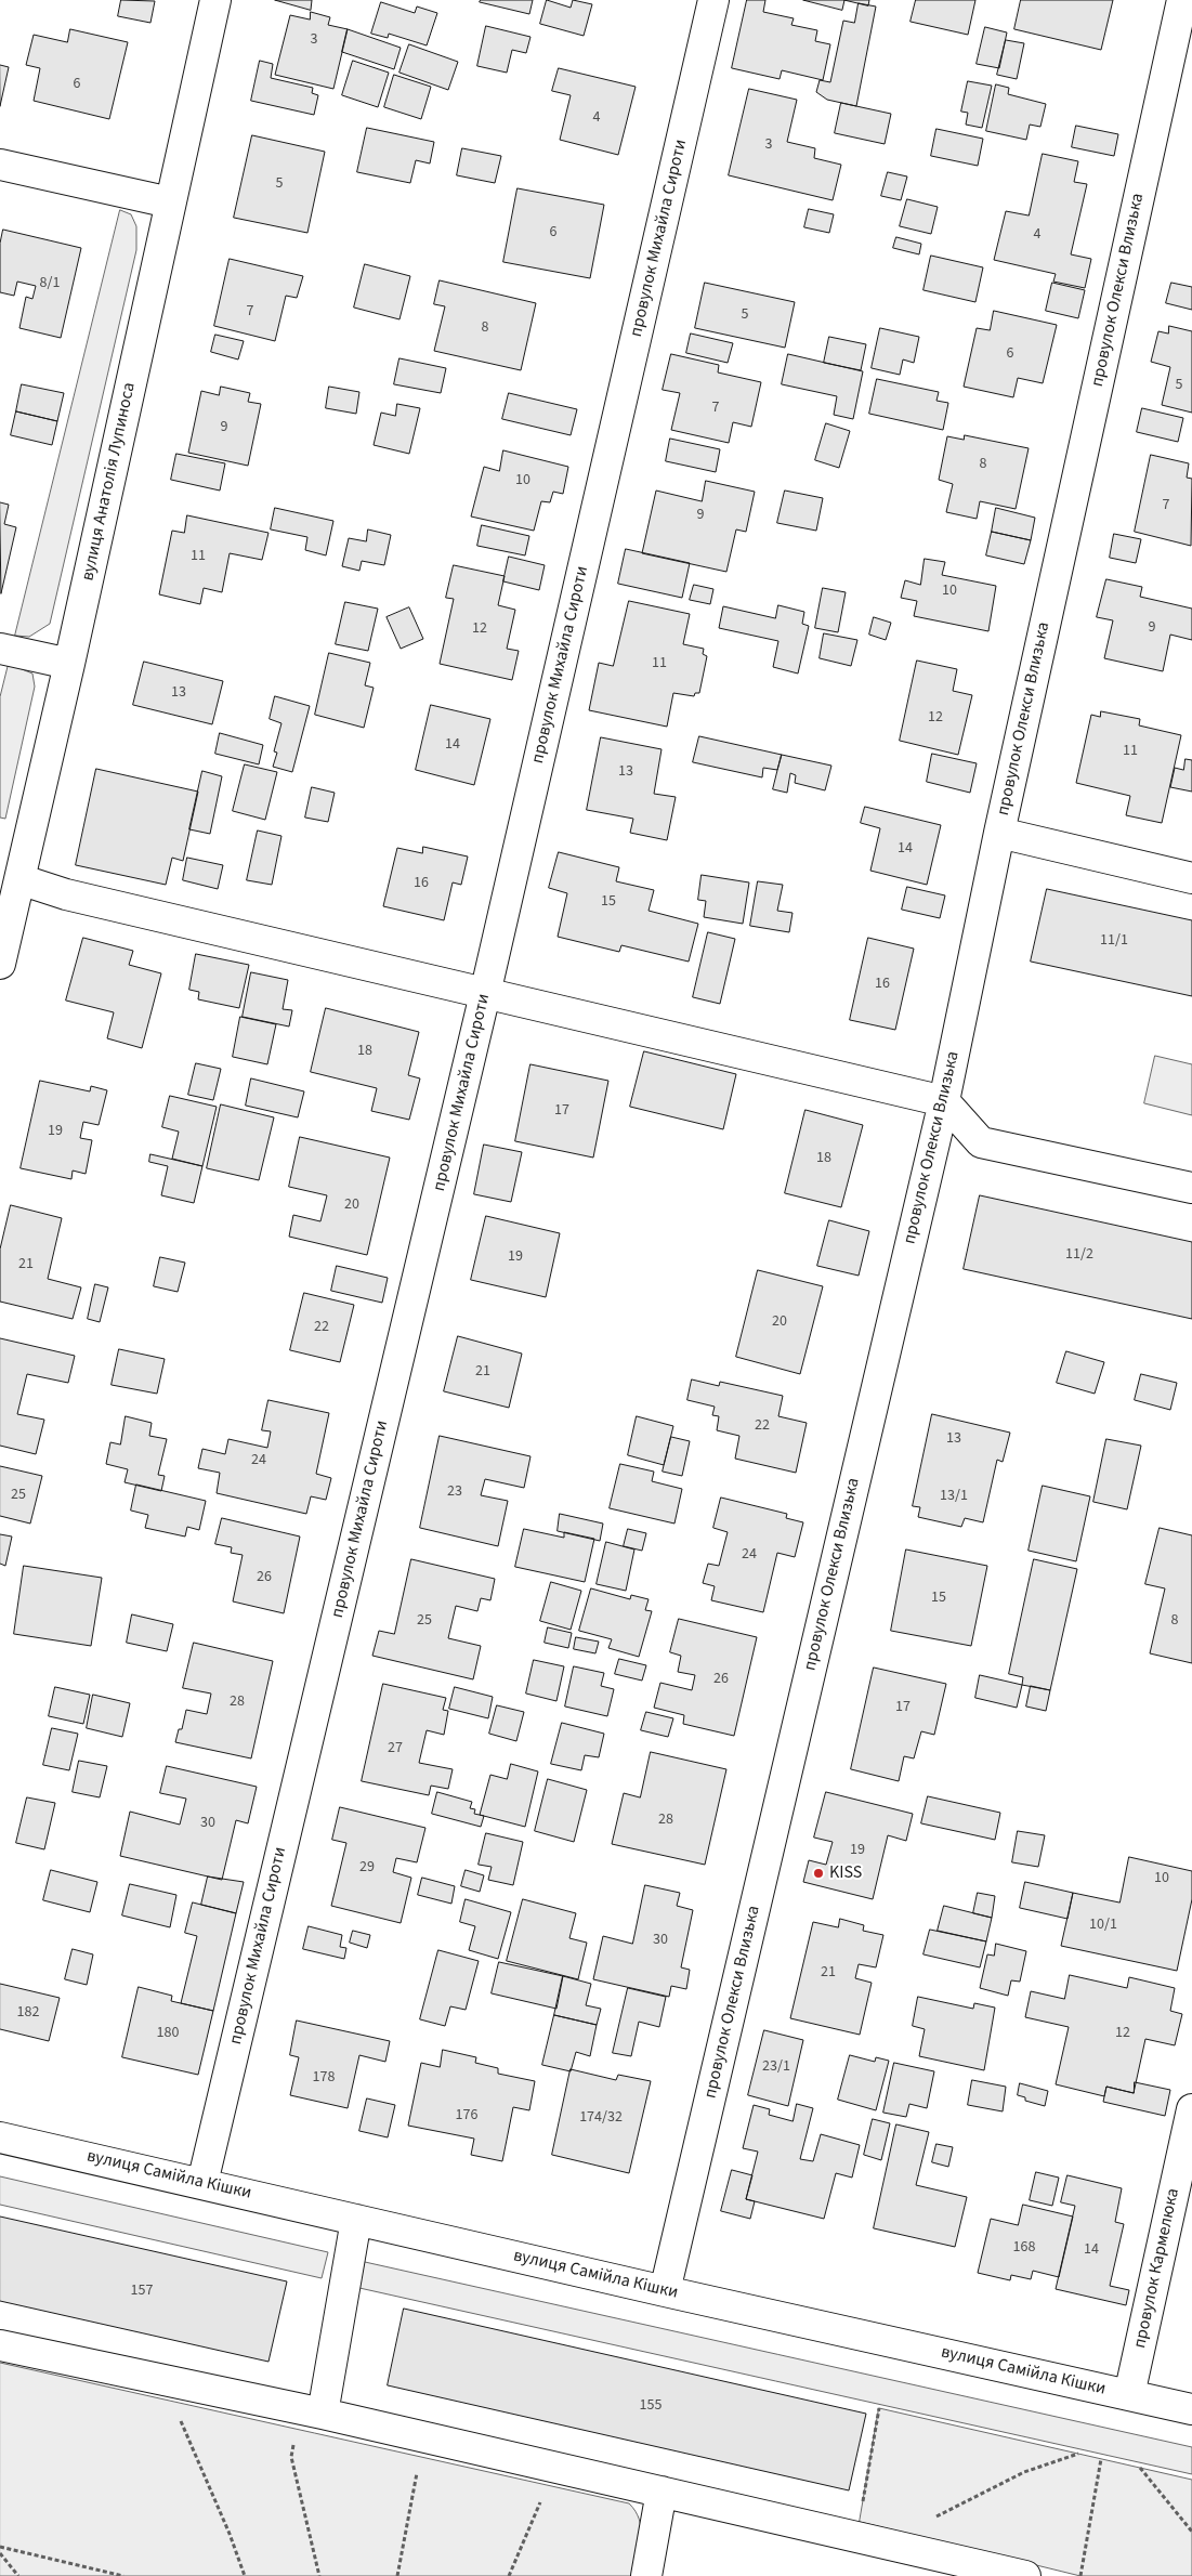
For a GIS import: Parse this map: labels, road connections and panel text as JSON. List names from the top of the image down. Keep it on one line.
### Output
{"streets":{"street":["провулок Михайла Сироти","провулок Олекси Влизька","вулиця Анатолія Лупиноса","вулиця Самійла Кішки","провулок Кармелюка"]},"crossings":[["провулок Михайла Сироти","вулиця Самійла Кішки"],["провулок Олекси Влизька","вулиця Самійла Кішки"],["вулиця Самійла Кішки","провулок Кармелюка"]],"places":["KISS"],"house_numbers":["3","6","4","3","5","6","4","8/1","7","5","8","6","5","7","9","8","10","7","9","11","10","9","12","11","13","12","14","11","13","14","16","15","11/1","16","18","17","19","18","20","11/2","19","21","20","22","21","22","13","24","23","25","13/1","24","26","15","25","8","26","28","17","27","28","30","19","29","10","10/1","30","21","182","180","12","23/1","178","176","174/32","168","14","157","155"]}
